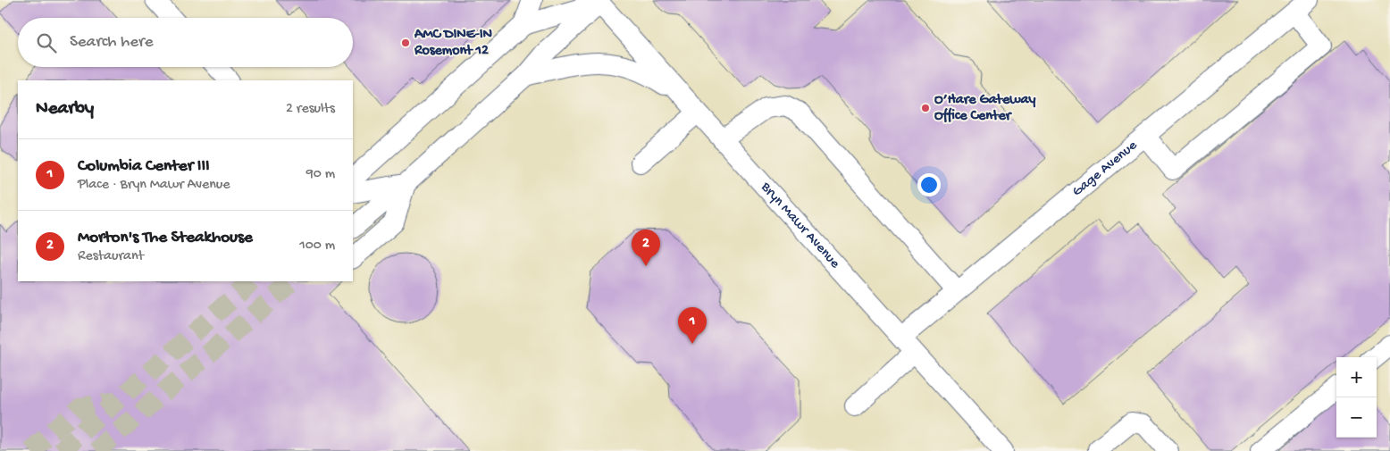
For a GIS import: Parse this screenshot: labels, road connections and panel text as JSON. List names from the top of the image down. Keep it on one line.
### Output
{"streets":{"street":["Gage Avenue","Bryn Mawr Avenue"]},"crossings":[["Gage Avenue","Bryn Mawr Avenue"]],"places":["AMC DINE-IN Rosemont 12","O’Hare Gateway Office Center"],"page":{"search":"Search here","heading":["Nearby","2 results"],"list":[{"mark":"1","name":"Columbia Center III","note":"Place · Bryn Mawr Avenue","value":"90 m"},{"mark":"2","name":"Morton's The Steakhouse","note":"Restaurant","value":"100 m"}],"pins":["2","1"],"map_buttons":["+","−"]}}
